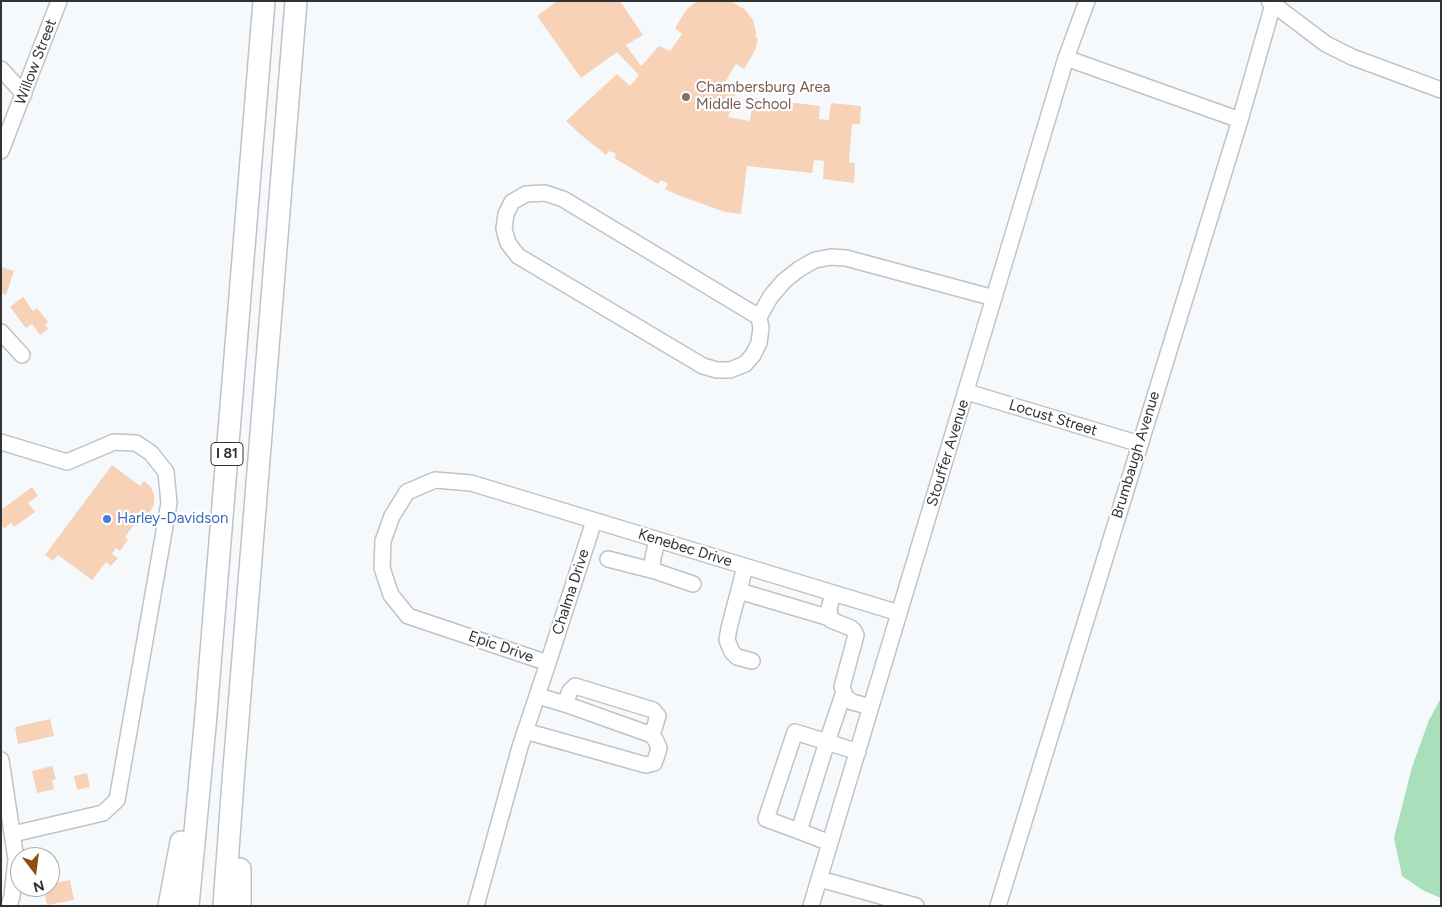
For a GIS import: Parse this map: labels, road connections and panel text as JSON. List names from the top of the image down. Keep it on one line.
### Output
{"streets":{"highway":["I 81"],"street":["Willow Street","Locust Street","Stouffer Avenue","Brumbaugh Avenue","Kenebec Drive","Chalma Drive","Epic Drive"]},"crossings":[["Locust Street","Stouffer Avenue"],["Locust Street","Brumbaugh Avenue"],["Stouffer Avenue","Kenebec Drive"],["Kenebec Drive","Chalma Drive"],["Kenebec Drive","Epic Drive"],["Chalma Drive","Epic Drive"]],"places":["Chambersburg Area Middle School","Harley-Davidson"],"north":"bottom"}
